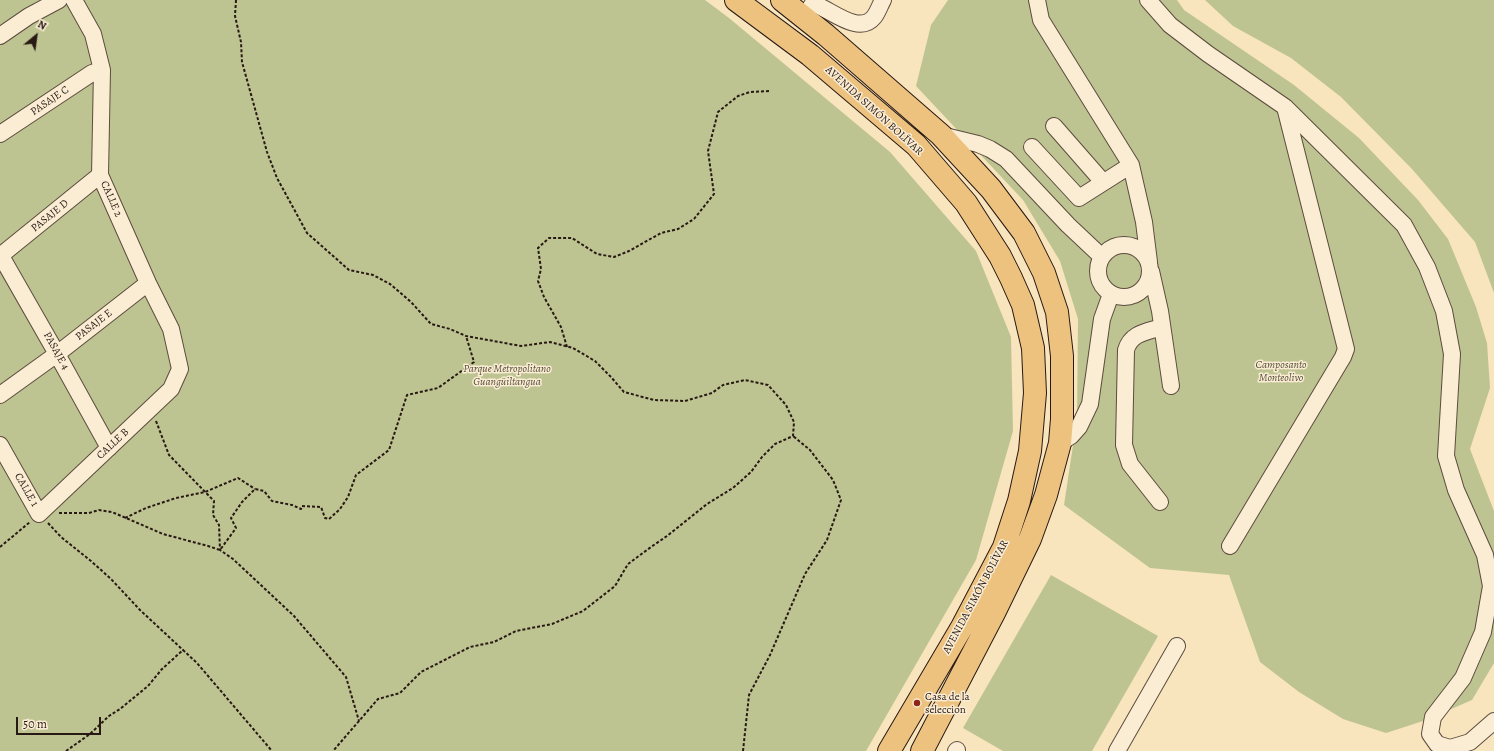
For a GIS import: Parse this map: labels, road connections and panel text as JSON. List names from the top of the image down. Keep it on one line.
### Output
{"streets":{"highway":["AVENIDA SIMÓN BOLÍVAR"],"street":["PASAJE C","CALLE 2","PASAJE D","PASAJE E","PASAJE 4","CALLE B","CALLE 1"]},"crossings":[["PASAJE C","CALLE 2"],["CALLE 2","PASAJE D"],["CALLE 2","PASAJE E"],["CALLE 2","CALLE B"],["PASAJE D","PASAJE 4"],["PASAJE E","PASAJE 4"],["PASAJE 4","CALLE B"],["CALLE B","CALLE 1"]],"parks":["Camposanto Monteolivo","Parque Metropolitano Guangüiltangua"],"places":["Casa de la seleccion"],"scale_bar":"50 m","north":"top right"}
